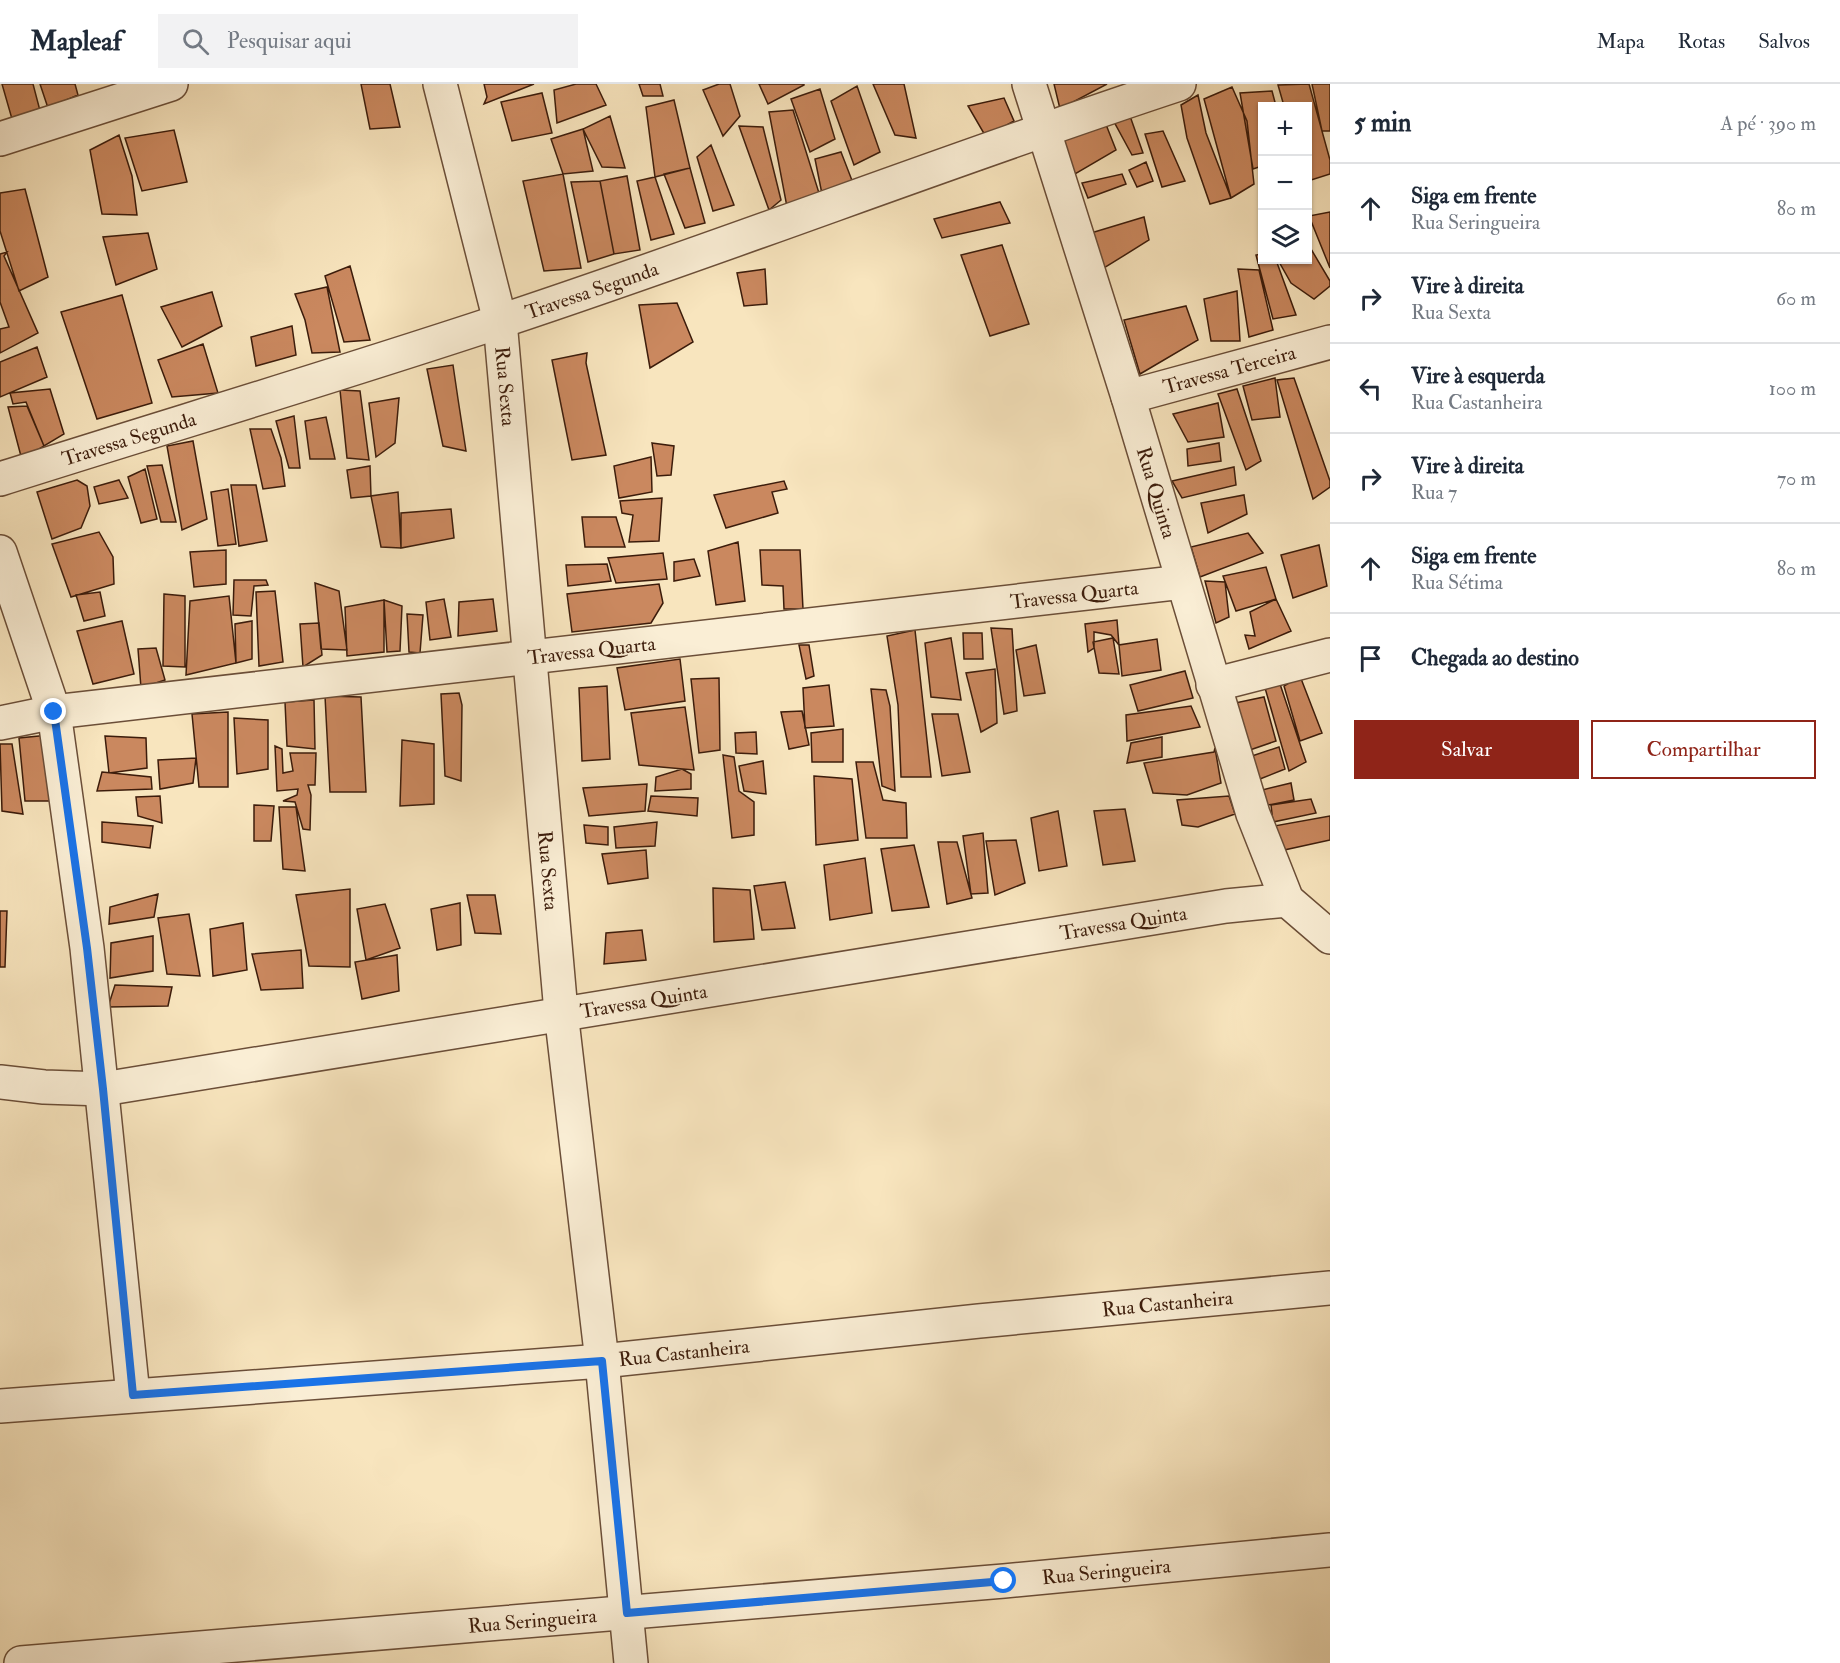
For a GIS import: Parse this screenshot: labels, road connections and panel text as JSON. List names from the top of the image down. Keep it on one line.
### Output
{"streets":{"street":["Travessa Segunda","Travessa Terceira","Rua Sexta","Rua Quinta","Travessa Quarta","Travessa Quinta","Rua Castanheira","Rua Seringueira"]},"crossings":[["Travessa Segunda","Rua Sexta"],["Travessa Segunda","Rua Quinta"],["Travessa Terceira","Rua Quinta"],["Rua Sexta","Travessa Quarta"],["Rua Sexta","Travessa Quinta"],["Rua Sexta","Rua Castanheira"],["Rua Sexta","Rua Seringueira"],["Rua Quinta","Travessa Quarta"],["Rua Quinta","Travessa Quinta"]],"page":{"header":"Mapleaf","search":"Pesquisar aqui","nav":["Mapa","Rotas","Salvos"],"heading":["5 min","A pé · 390 m"],"map_buttons":["+","−"],"list":[["Siga em frente","Rua Seringueira","80 m"],["Vire à direita","Rua Sexta","60 m"],["Vire à esquerda","Rua Castanheira","100 m"],["Vire à direita","Rua 7","70 m"],["Siga em frente","Rua Sétima","80 m"],"Chegada ao destino"],"buttons":["Salvar","Compartilhar"]}}
